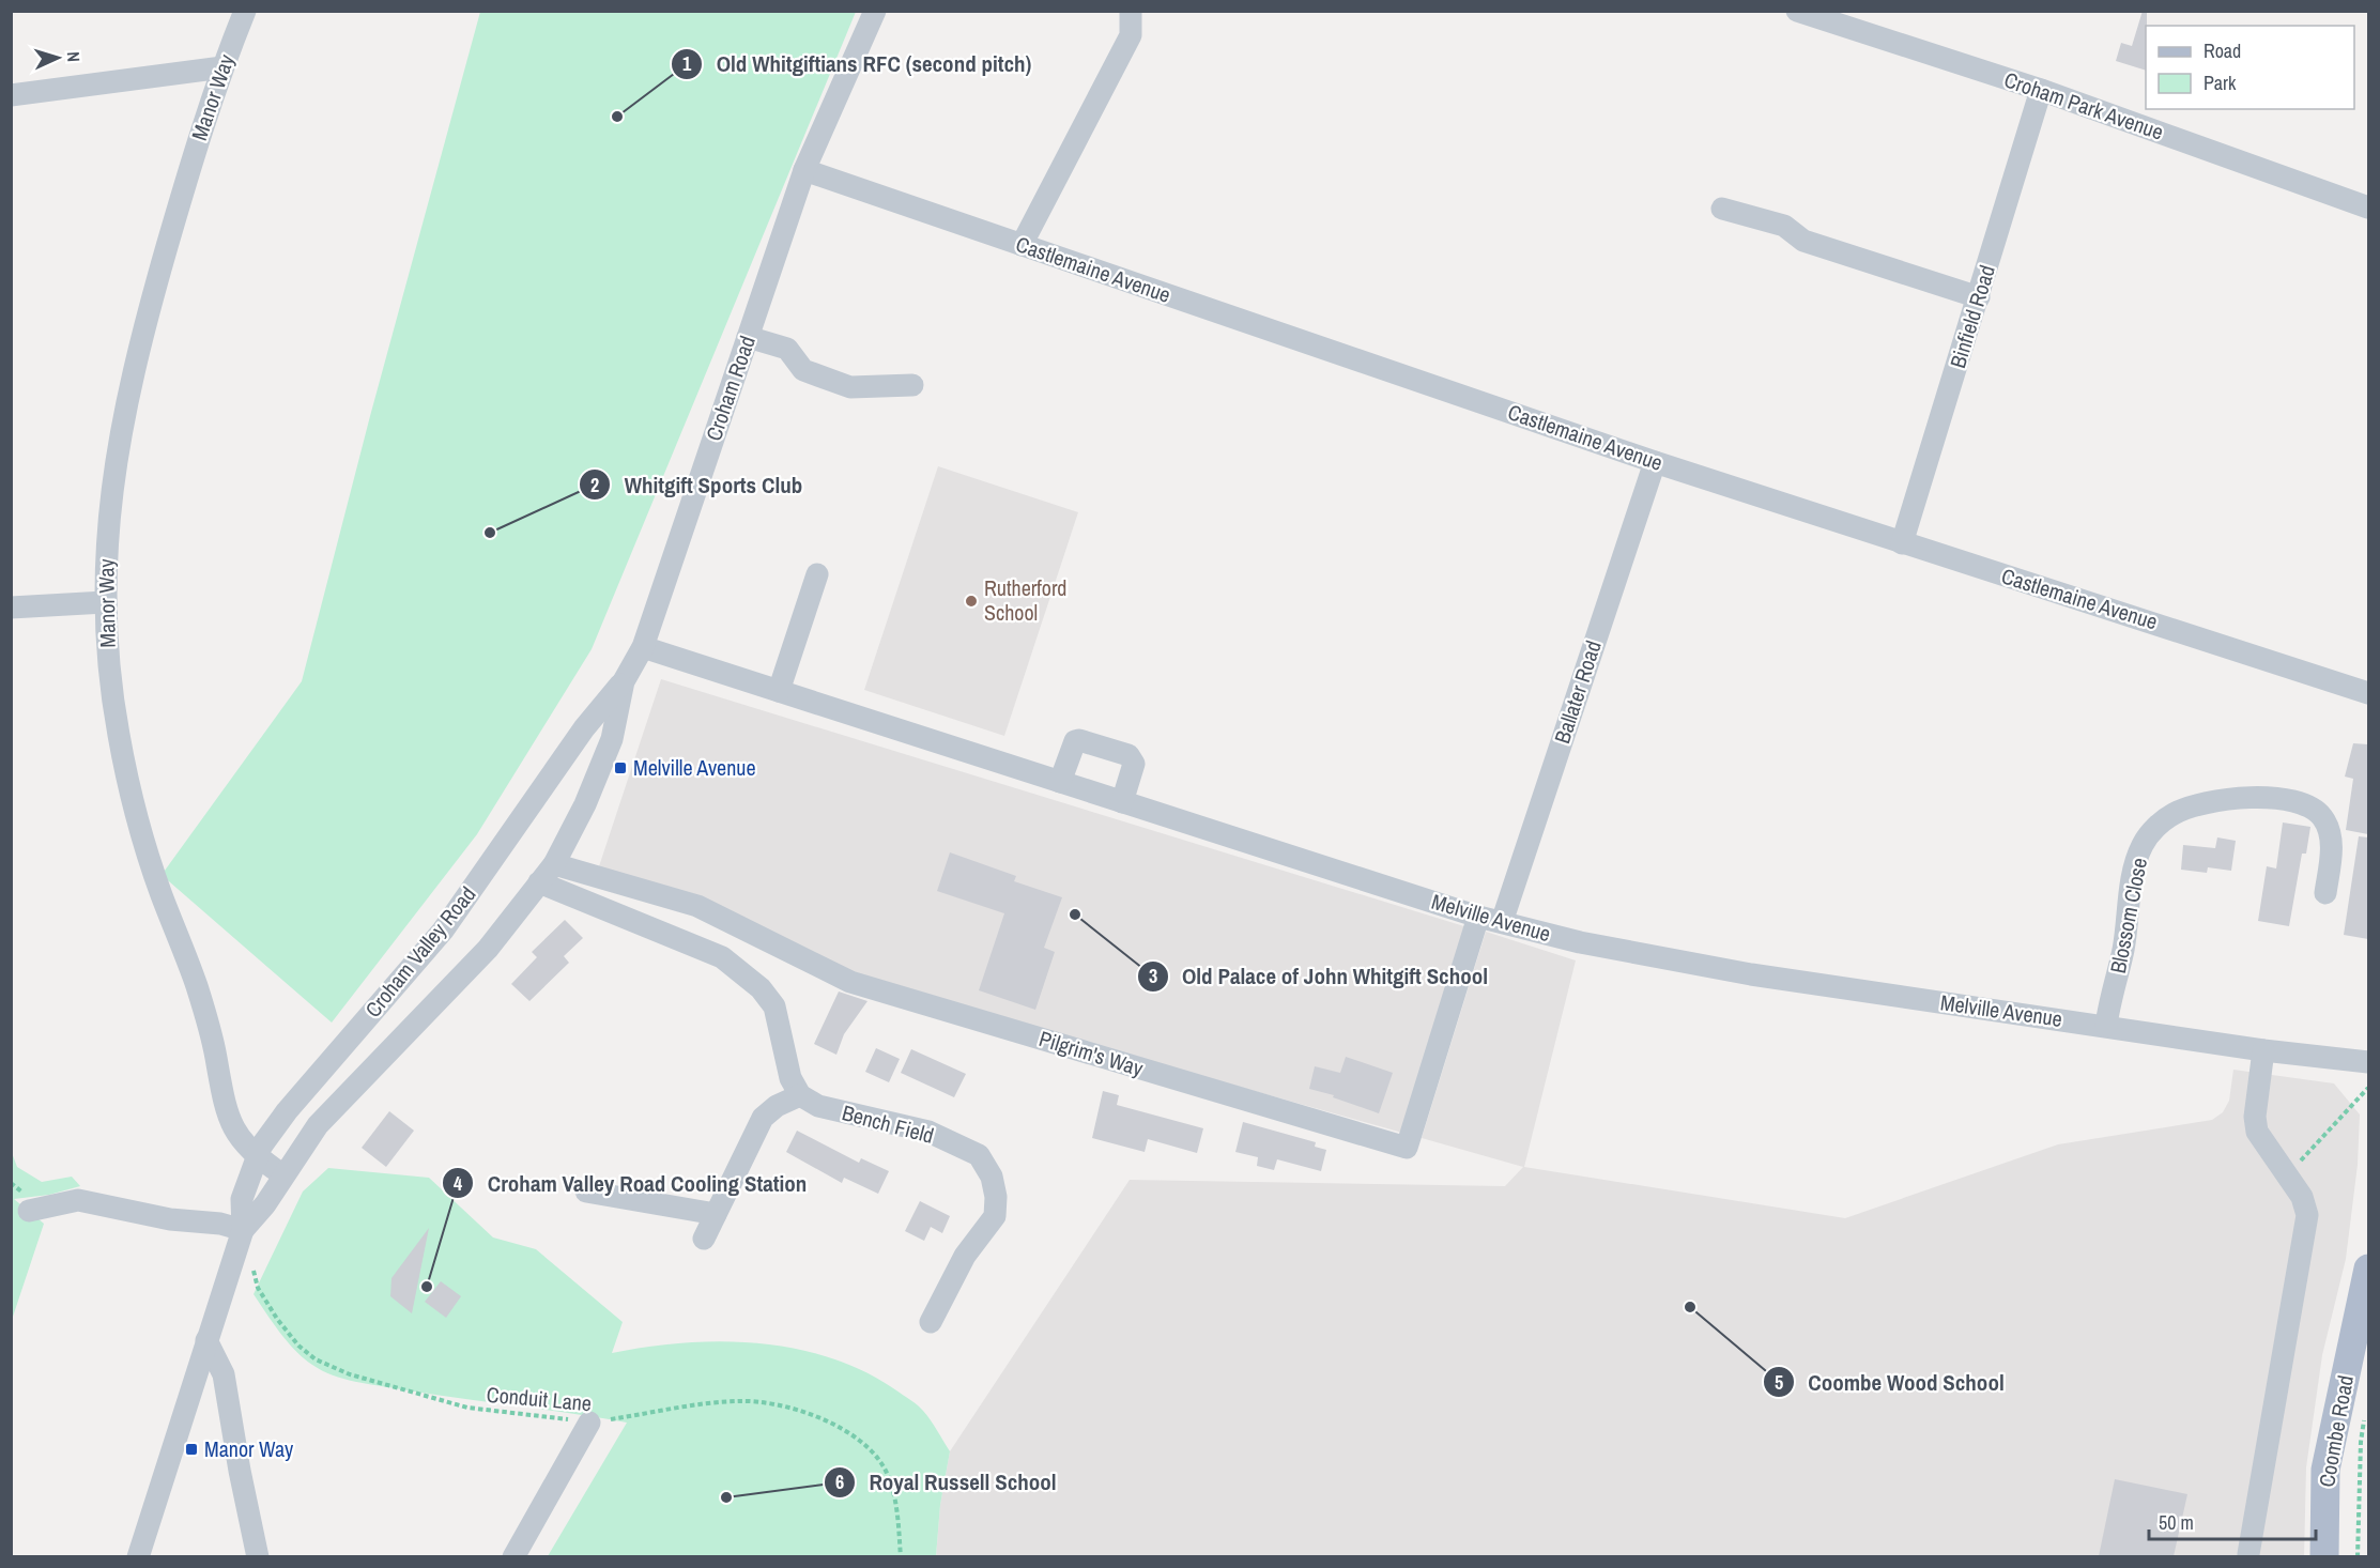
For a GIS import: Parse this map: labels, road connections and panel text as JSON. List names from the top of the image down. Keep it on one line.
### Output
{"streets":{"main road":["Coombe Road"],"street":["Manor Way","Croham Park Avenue","Castlemaine Avenue","Binfield Road","Croham Road","Ballater Road","Blossom Close","Melville Avenue","Croham Valley Road","Pilgrim's Way","Bench Field"],"path":["Conduit Lane"]},"crossings":[["Manor Way","Croham Valley Road"],["Croham Park Avenue","Binfield Road"],["Castlemaine Avenue","Binfield Road"],["Castlemaine Avenue","Croham Road"],["Castlemaine Avenue","Ballater Road"],["Croham Road","Melville Avenue"],["Croham Road","Croham Valley Road"],["Ballater Road","Melville Avenue"],["Blossom Close","Melville Avenue"],["Melville Avenue","Pilgrim's Way"],["Croham Valley Road","Pilgrim's Way"],["Croham Valley Road","Conduit Lane"]],"places":{"other":["Old Whitgiftians RFC (second pitch)","Whitgift Sports Club","Rutherford School","Old Palace of John Whitgift School","Croham Valley Road Cooling Station","Coombe Wood School","Royal Russell School"],"transit":["Melville Avenue","Manor Way"]},"legend":["Road","Park"],"scale_bar":"50 m","north":"right"}
